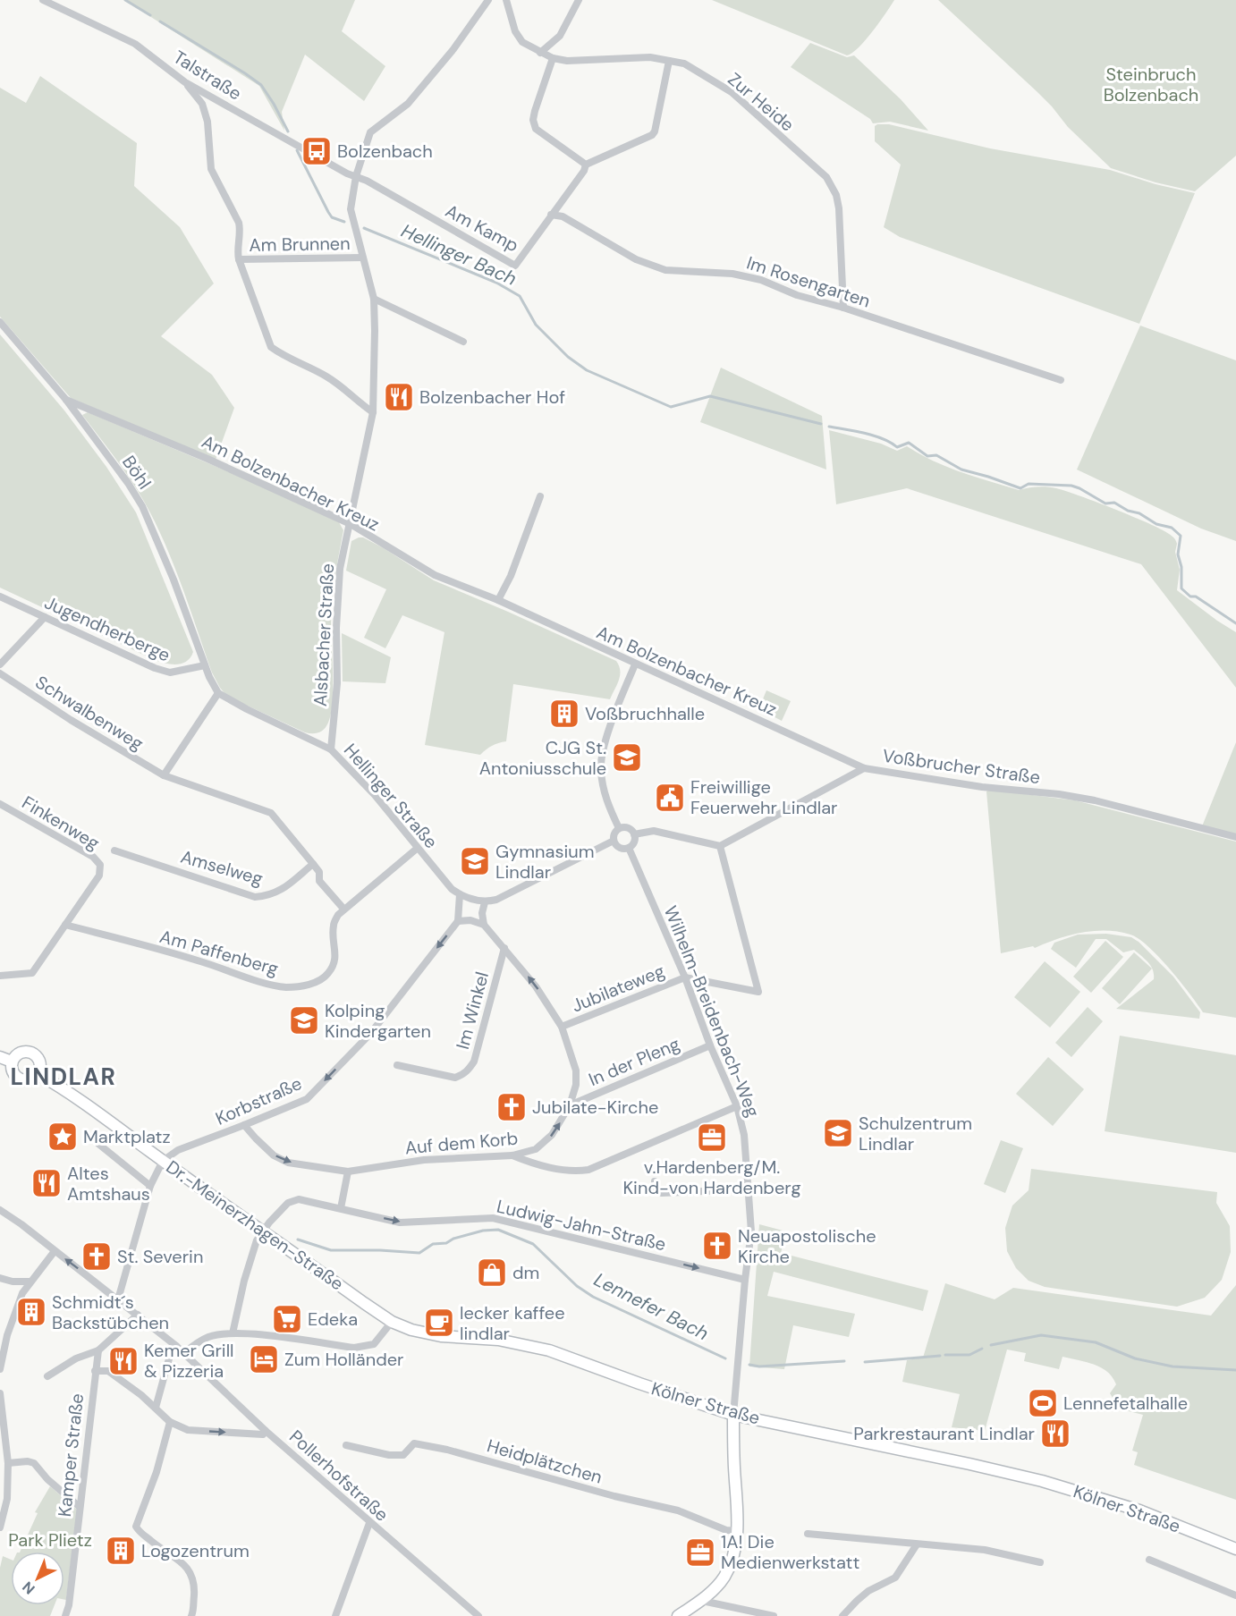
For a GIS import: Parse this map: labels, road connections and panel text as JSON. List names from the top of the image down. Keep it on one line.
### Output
{"streets":{"main road":["Dr.-Meinerzhagen-Straße","Kölner Straße"],"street":["Talstraße","Zur Heide","Am Kamp","Am Brunnen","Im Rosengarten","Böhl","Am Bolzenbacher Kreuz","Jugendherberge","Alsbacher Straße","Schwalbenweg","Voßbrucher Straße","Hellinger Straße","Finkenweg","Amselweg","Am Paffenberg","Jubilateweg","Im Winkel","Wilhelm-Breidenbach-Weg","In der Pleng","Korbstraße","Auf dem Korb","Ludwig-Jahn-Straße","Kamper Straße","Heidplätzchen","Pollerhofstraße"]},"crossings":[["Talstraße","Am Kamp"],["Talstraße","Alsbacher Straße"],["Zur Heide","Im Rosengarten"],["Am Kamp","Im Rosengarten"],["Am Kamp","Alsbacher Straße"],["Am Brunnen","Alsbacher Straße"],["Böhl","Am Bolzenbacher Kreuz"],["Böhl","Jugendherberge"],["Am Bolzenbacher Kreuz","Alsbacher Straße"],["Am Bolzenbacher Kreuz","Voßbrucher Straße"],["Alsbacher Straße","Hellinger Straße"],["Schwalbenweg","Amselweg"],["Schwalbenweg","Am Paffenberg"],["Hellinger Straße","Am Paffenberg"],["Finkenweg","Am Paffenberg"],["Jubilateweg","Wilhelm-Breidenbach-Weg"],["Jubilateweg","Auf dem Korb"],["Im Winkel","Auf dem Korb"],["Wilhelm-Breidenbach-Weg","In der Pleng"],["Wilhelm-Breidenbach-Weg","Ludwig-Jahn-Straße"],["Wilhelm-Breidenbach-Weg","Kölner Straße"],["In der Pleng","Auf dem Korb"],["Korbstraße","Auf dem Korb"],["Korbstraße","Dr.-Meinerzhagen-Straße"],["Dr.-Meinerzhagen-Straße","Ludwig-Jahn-Straße"],["Dr.-Meinerzhagen-Straße","Kölner Straße"]],"one_way":["Korbstraße","Ludwig-Jahn-Straße"],"districts":["LINDLAR"],"water":["Hellinger Bach","Lennefer Bach"],"parks":["Steinbruch Bolzenbach","Park Plietz"],"places":{"bus stop":["Bolzenbach"],"restaurant":["Bolzenbacher Hof","Altes Amtshaus","Kemer Grill & Pizzeria","Parkrestaurant Lindlar"],"building":["Voßbruchhalle","Schmidt´s Backstübchen","Logozentrum"],"school or university":["CJG St. Antoniusschule","Gymnasium Lindlar","Kolping Kindergarten","Schulzentrum Lindlar"],"public building":["Freiwillige Feuerwehr Lindlar"],"church":["Jubilate-Kirche","Neuapostolische Kirche","St. Severin"],"place":["Marktplatz"],"office":["v.Hardenberg/M. Kind-von Hardenberg","1A! Die Medienwerkstatt"],"shop":["dm"],"supermarket":["Edeka"],"cafe":["lecker kaffee lindlar"],"hotel":["Zum Holländer"],"sports":["Lennefetalhalle"]},"north":"bottom left"}
